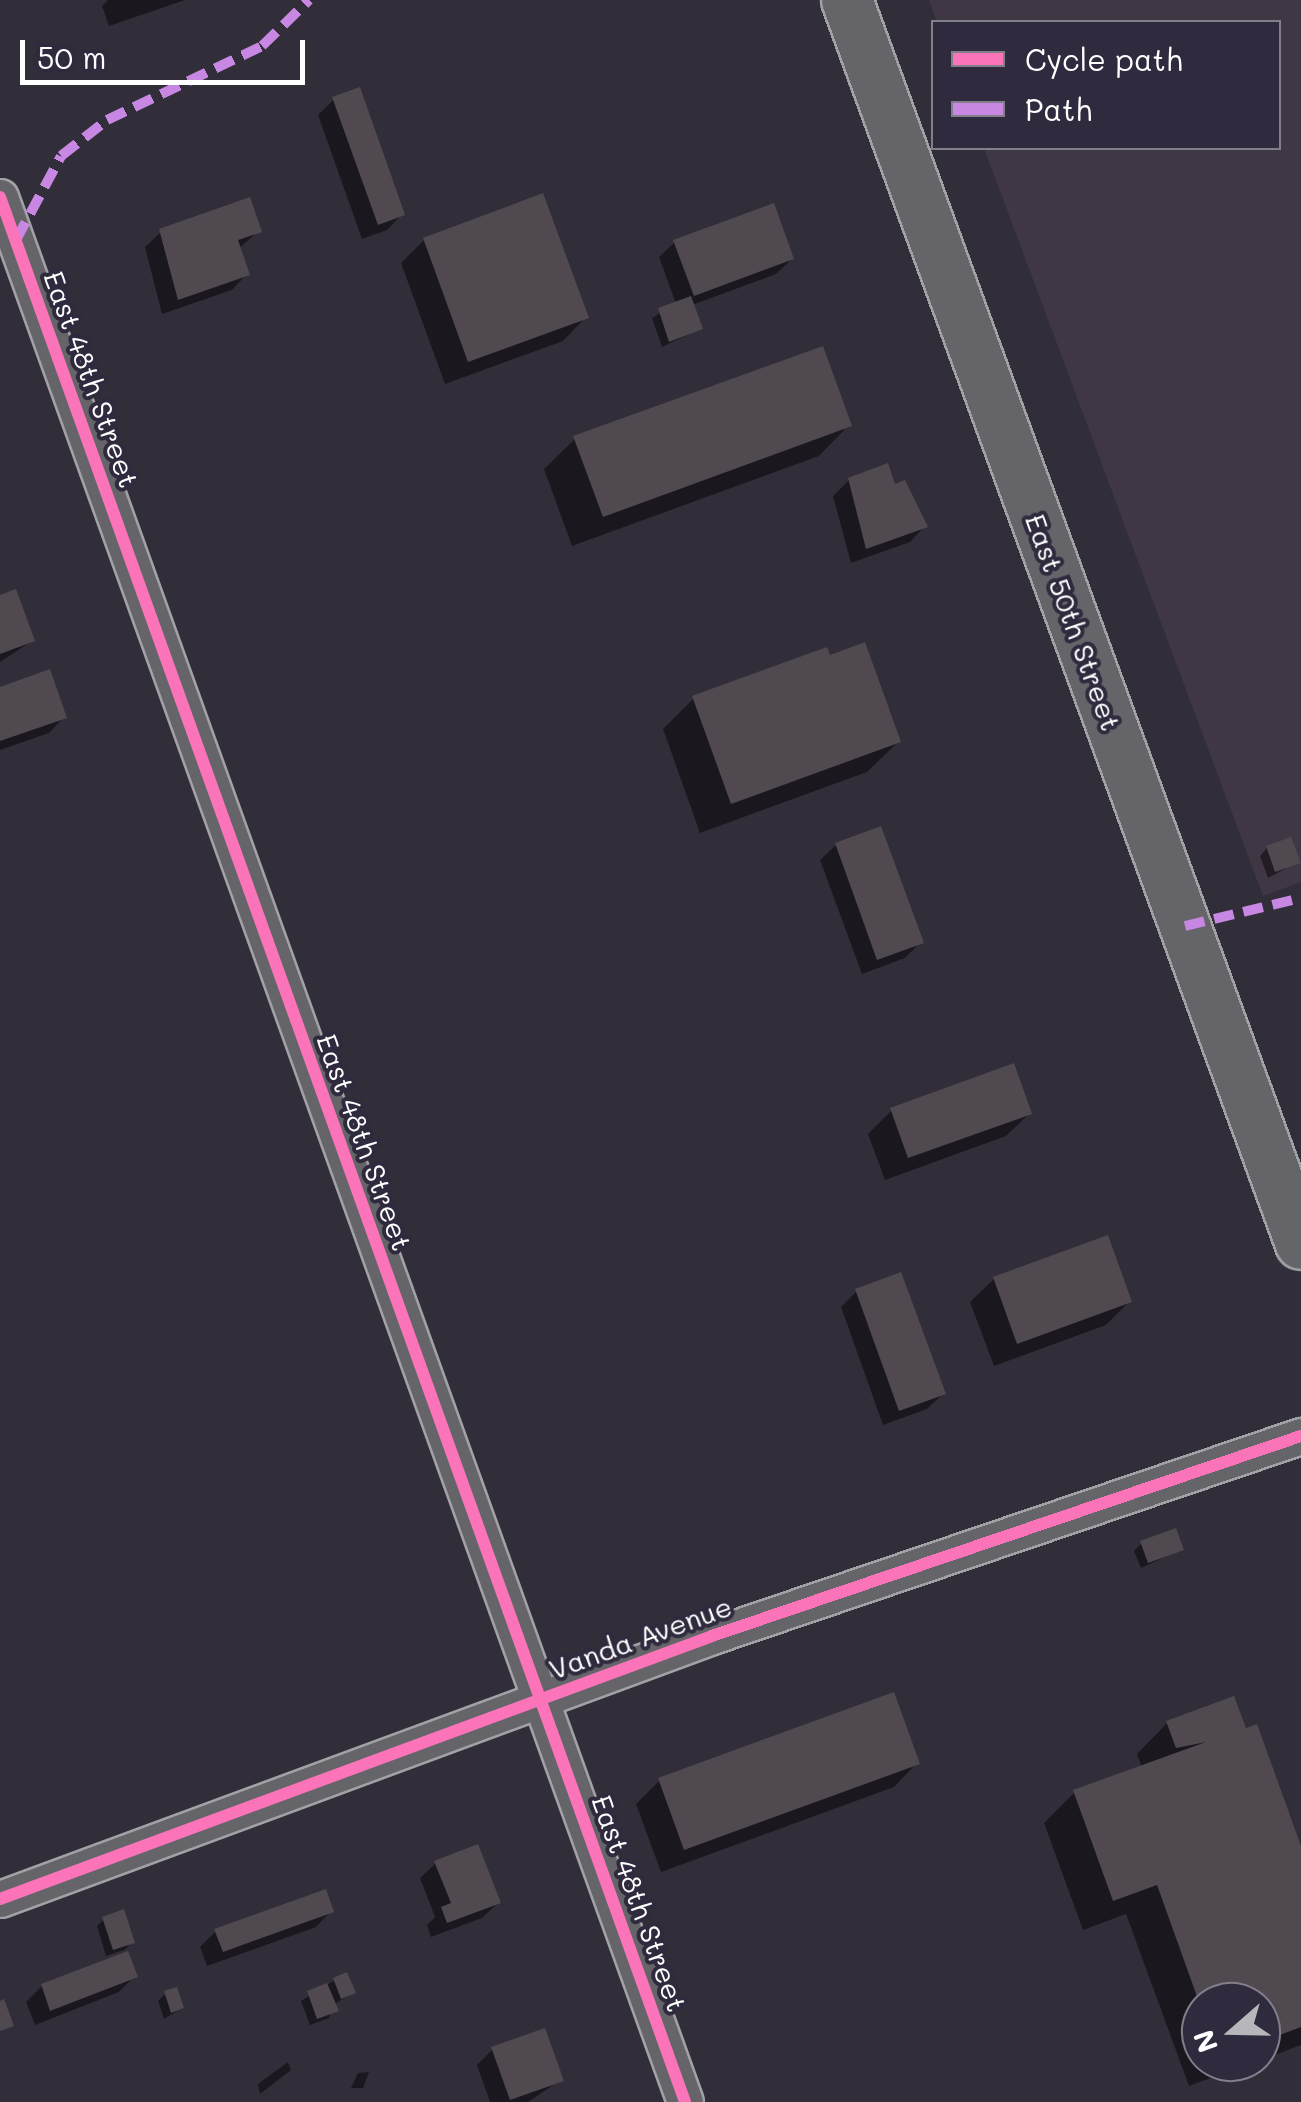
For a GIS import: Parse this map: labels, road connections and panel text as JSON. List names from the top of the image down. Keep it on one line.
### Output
{"streets":{"main road":["East 50th Street"],"street":["East 48th Street","Vanda Avenue"]},"crossings":[["East 48th Street","Vanda Avenue"]],"legend":["Cycle path","Path"],"scale_bar":"50 m","north":"left"}
